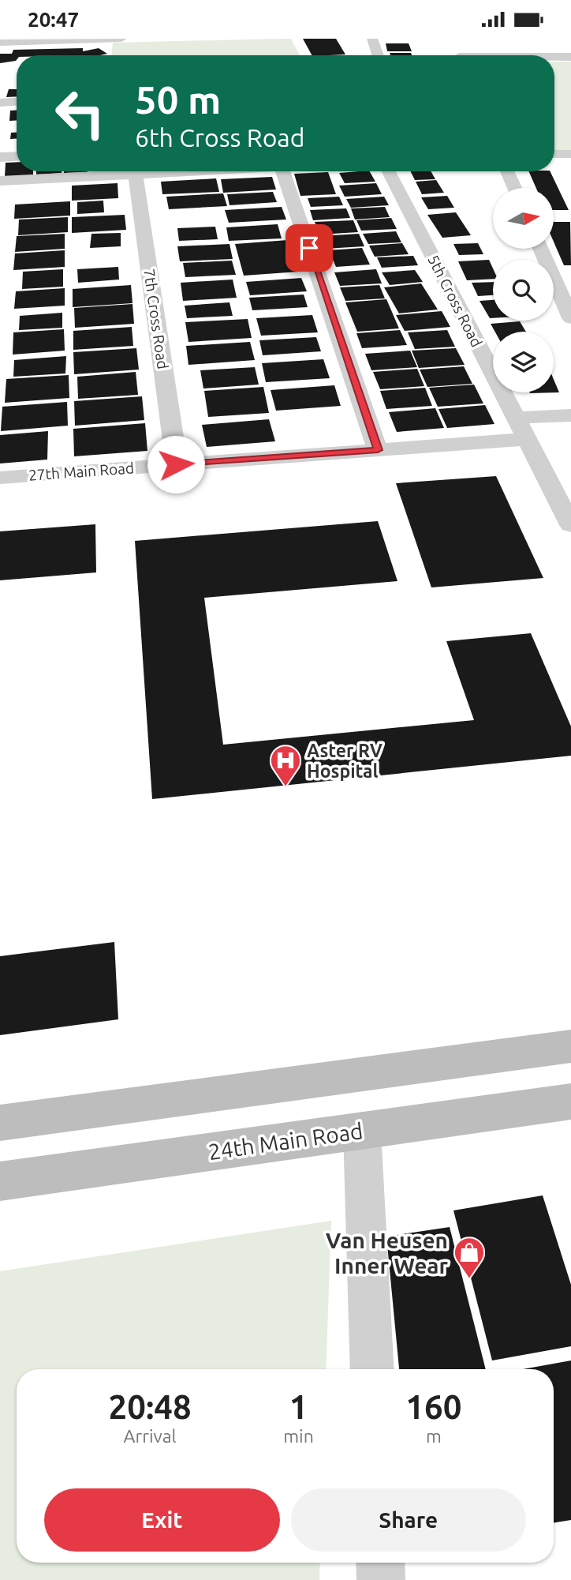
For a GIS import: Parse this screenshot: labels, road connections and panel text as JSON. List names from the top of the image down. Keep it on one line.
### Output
{"streets":{"main road":["24th Main Road"],"street":["5th Cross Road","7th Cross Road","27th Main Road"]},"crossings":[["5th Cross Road","27th Main Road"],["7th Cross Road","27th Main Road"]],"places":{"hospital":["Aster RV Hospital"],"shop":["Van Heusen Inner Wear"]},"north":"right","page":{"status":"20:47","turn":["50 m","6th Cross Road"],"eta":["20:48","Arrival","1","min","160","m"],"buttons":["Exit","Share"]}}
